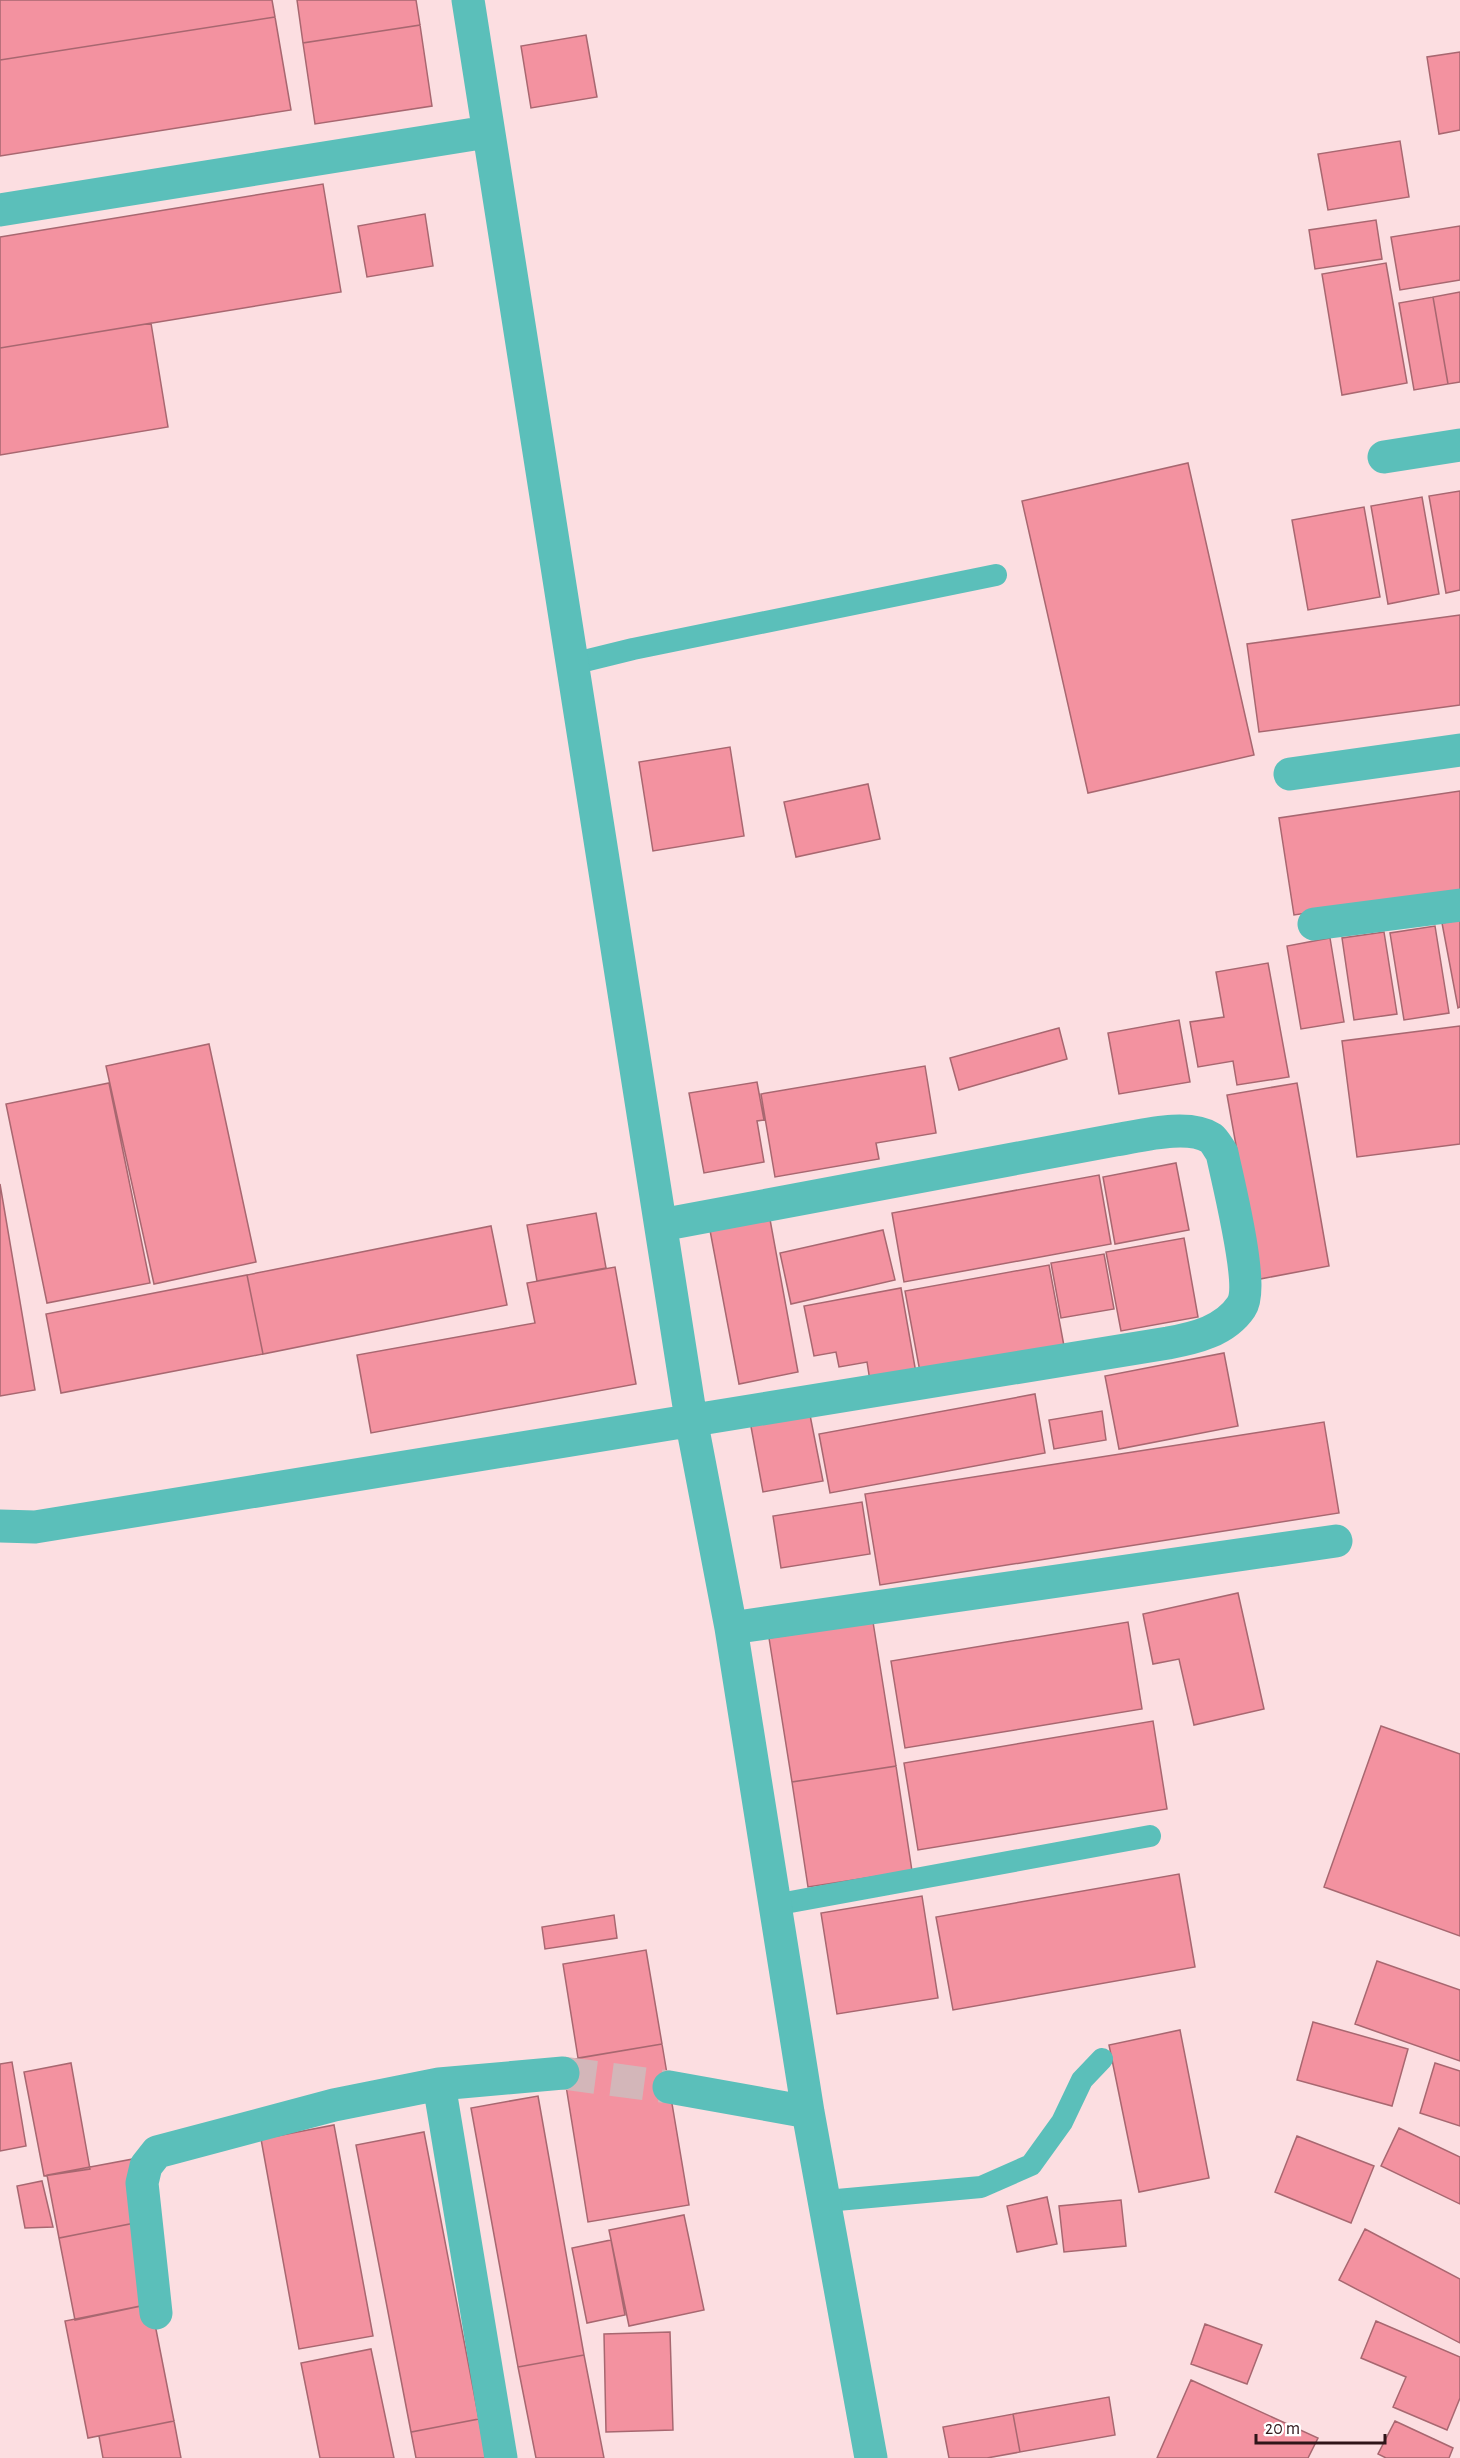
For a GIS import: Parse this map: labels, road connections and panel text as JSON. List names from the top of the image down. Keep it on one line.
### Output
{"scale_bar":"20 m"}
